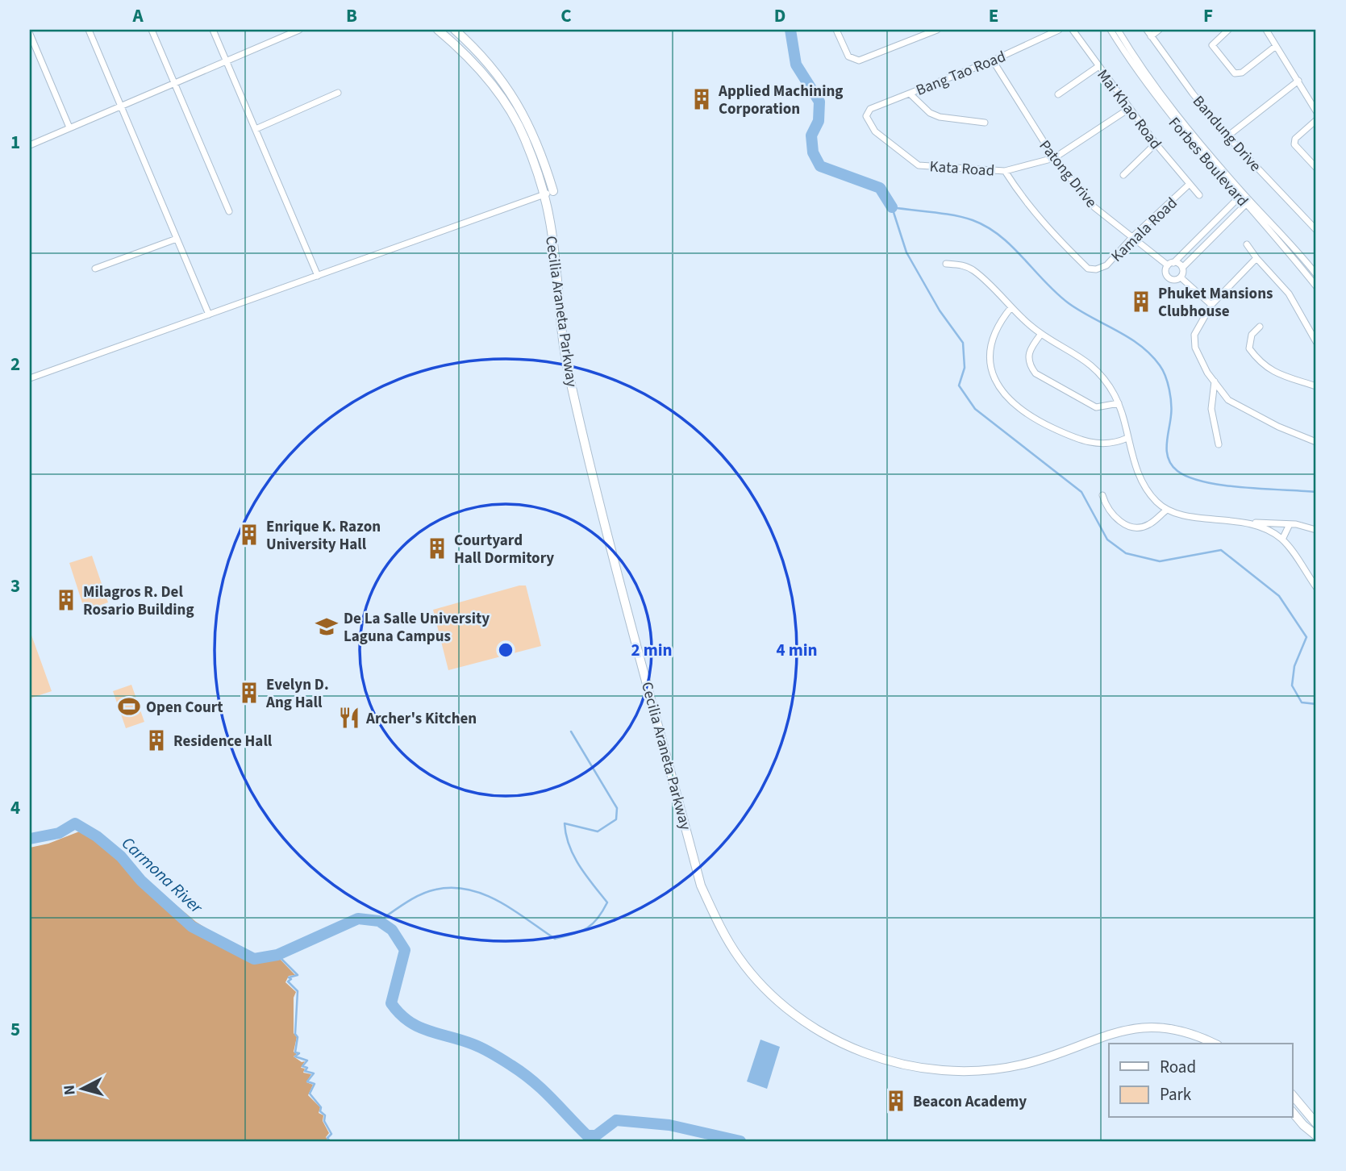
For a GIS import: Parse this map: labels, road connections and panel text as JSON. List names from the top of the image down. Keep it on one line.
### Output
{"streets":{"street":["Bang Tao Road","Mai Khao Road","Bandung Drive","Forbes Boulevard","Kata Road","Patong Drive","Kamala Road","Cecilia Araneta Parkway"]},"crossings":[["Bang Tao Road","Kata Road"],["Bang Tao Road","Patong Drive"],["Mai Khao Road","Kata Road"],["Mai Khao Road","Kamala Road"],["Kata Road","Patong Drive"],["Kata Road","Kamala Road"],["Patong Drive","Kamala Road"]],"water":["Carmona River"],"places":{"building":["Applied Machining Corporation","Phuket Mansions Clubhouse","Enrique K. Razon University Hall","Courtyard Hall Dormitory","Milagros R. Del Rosario Building","Evelyn D. Ang Hall","Residence Hall","Beacon Academy"],"school or university":["De La Salle University Laguna Campus"],"sports":["Open Court"],"restaurant":["Archer's Kitchen"]},"legend":["Road","Park"],"north":"left","grid":{"columns":["A","B","C","D","E","F"],"rows":["1","2","3","4","5"]},"rings":["2 min","4 min"]}
